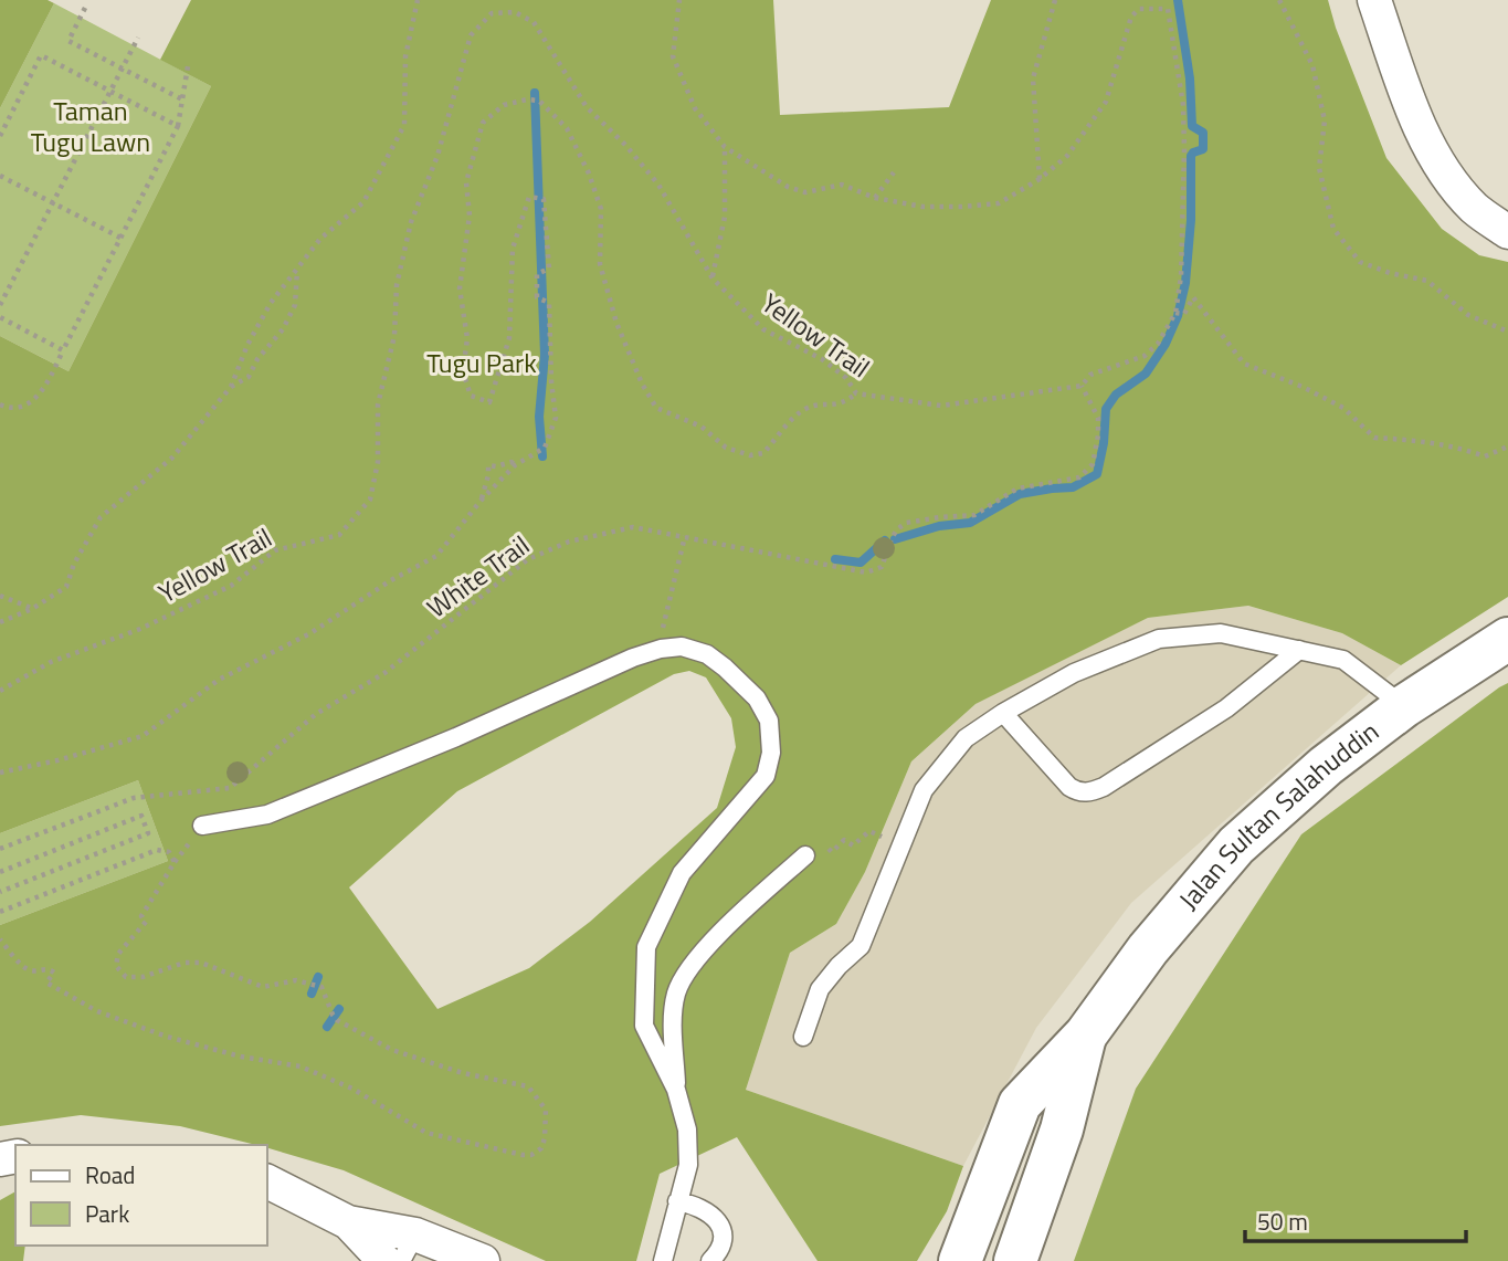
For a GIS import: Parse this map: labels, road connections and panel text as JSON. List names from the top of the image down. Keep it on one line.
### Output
{"streets":{"street":["Jalan Sultan Salahuddin"],"path":["Yellow Trail","White Trail"]},"crossings":[["Yellow Trail","White Trail"]],"parks":["Taman Tugu Lawn","Tugu Park"],"legend":["Road","Park"],"scale_bar":"50 m"}
